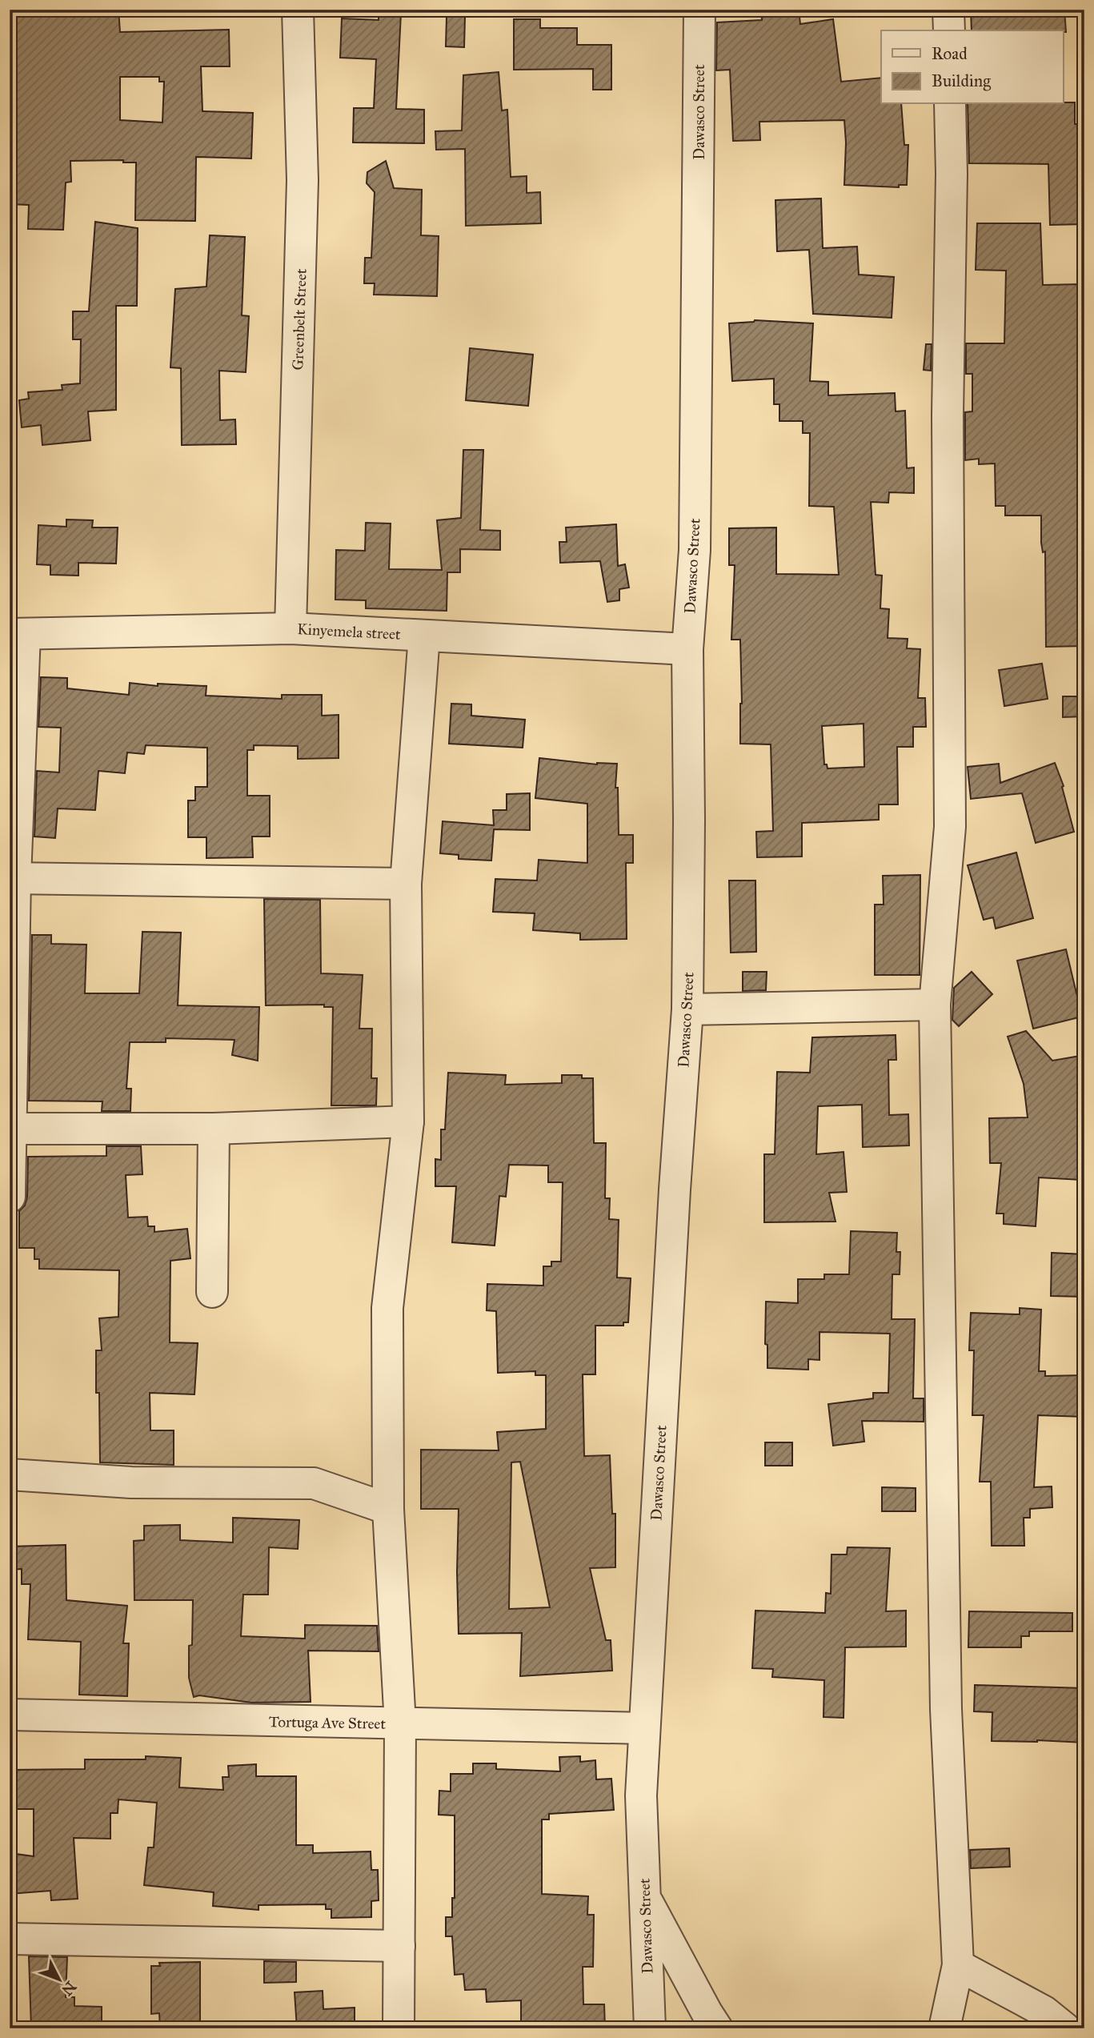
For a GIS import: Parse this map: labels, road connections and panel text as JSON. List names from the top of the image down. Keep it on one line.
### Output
{"streets":{"street":["Dawasco Street","Greenbelt Street","Kinyemela street","Tortuga Ave Street"]},"crossings":[["Dawasco Street","Kinyemela street"],["Dawasco Street","Tortuga Ave Street"],["Greenbelt Street","Kinyemela street"]],"legend":["Road","Building"],"north":"bottom right"}
